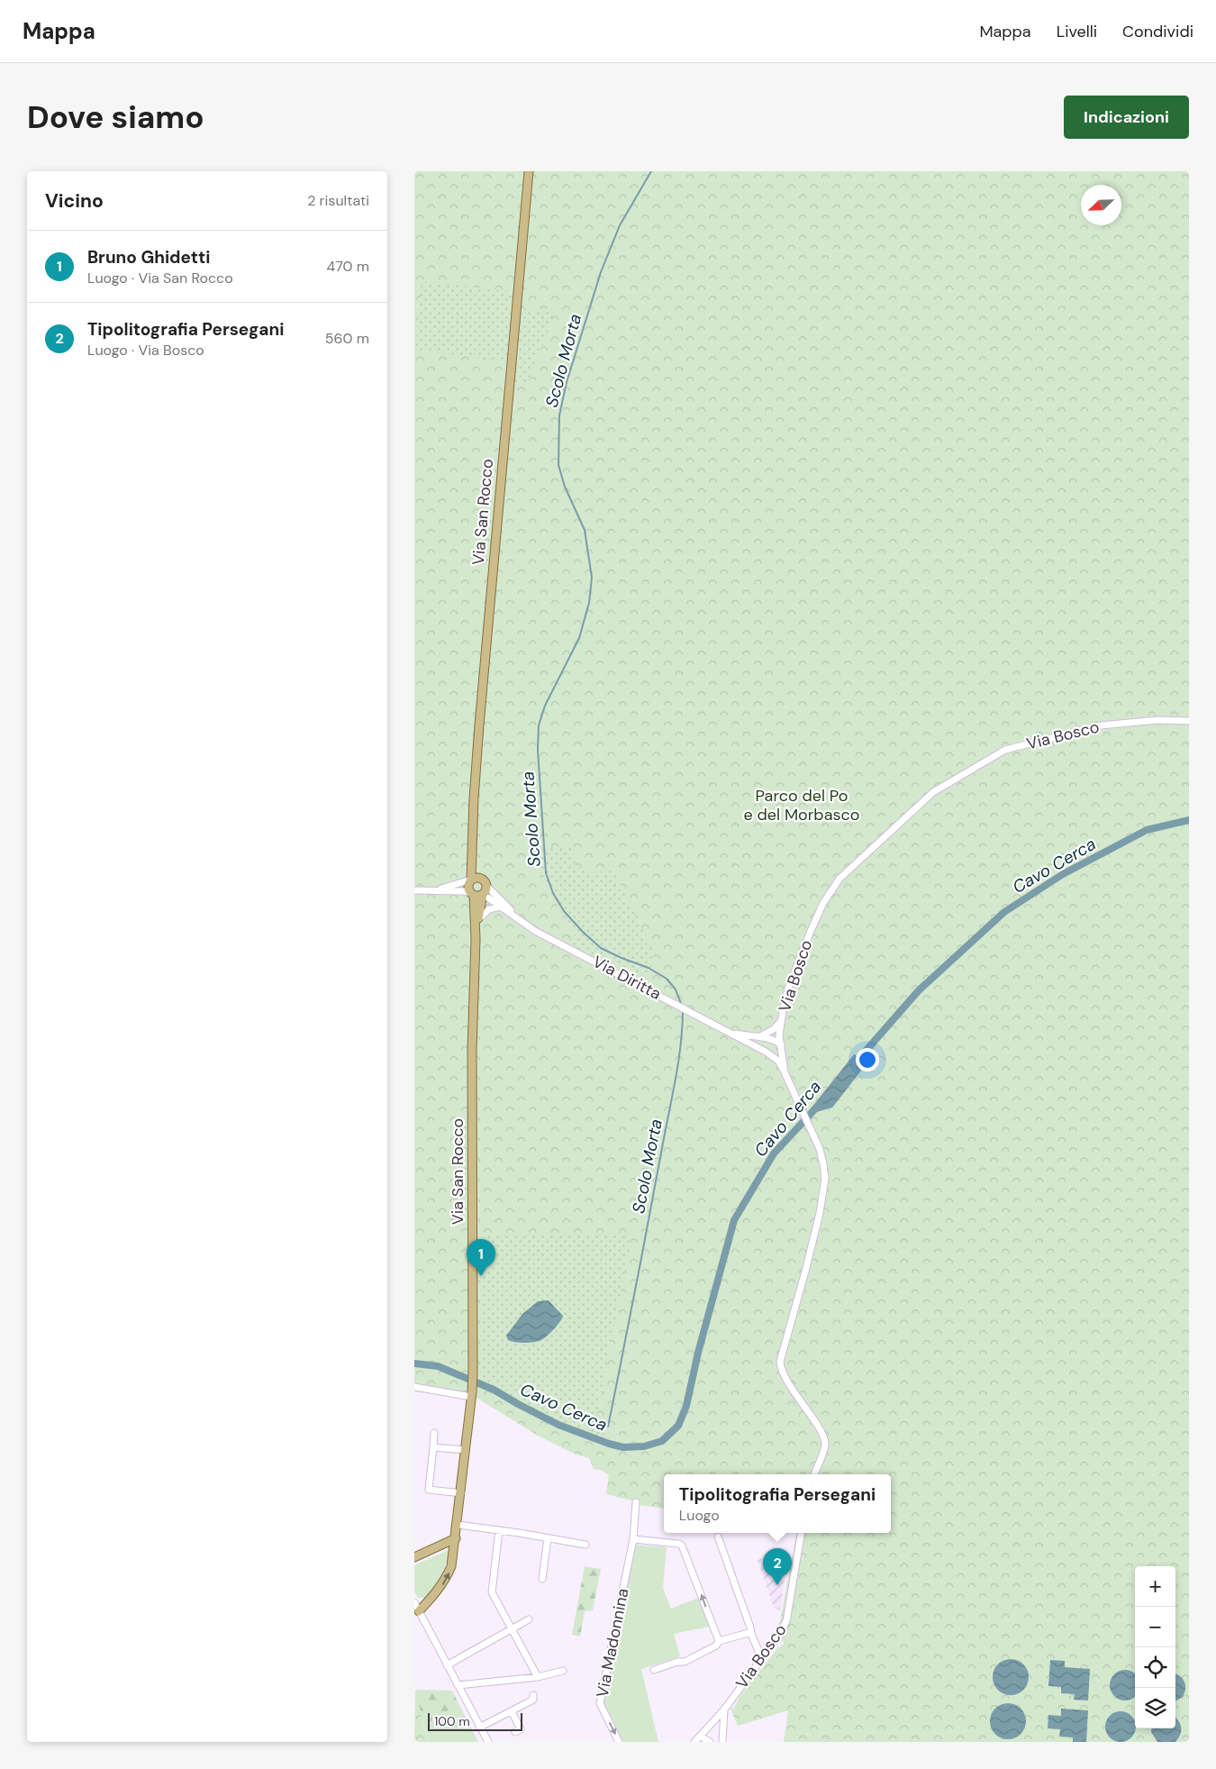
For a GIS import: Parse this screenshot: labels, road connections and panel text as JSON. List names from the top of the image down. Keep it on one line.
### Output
{"streets":{"main road":["Via San Rocco"],"street":["Via Bosco","Via Diritta","Via Madonnina"]},"crossings":[["Via San Rocco","Via Diritta"],["Via Bosco","Via Diritta"]],"one_way":["Via Madonnina"],"water":["Scolo Morta","Cavo Cerca"],"parks":["Parco del Po e del Morbasco"],"scale_bar":"100 m","north":"bottom left","page":{"header":"Mappa","nav":["Mappa","Livelli","Condividi"],"buttons":"Indicazioni","title":"Dove siamo","heading":["Vicino","2 risultati"],"list":[{"mark":"1","name":"Bruno Ghidetti","note":"Luogo · Via San Rocco","value":"470 m"},{"mark":"2","name":"Tipolitografia Persegani","note":"Luogo · Via Bosco","value":"560 m"}],"pins":["1","2"],"popup":["Tipolitografia Persegani","Luogo"],"map_buttons":["+","−"],"scale":"100 m"}}
